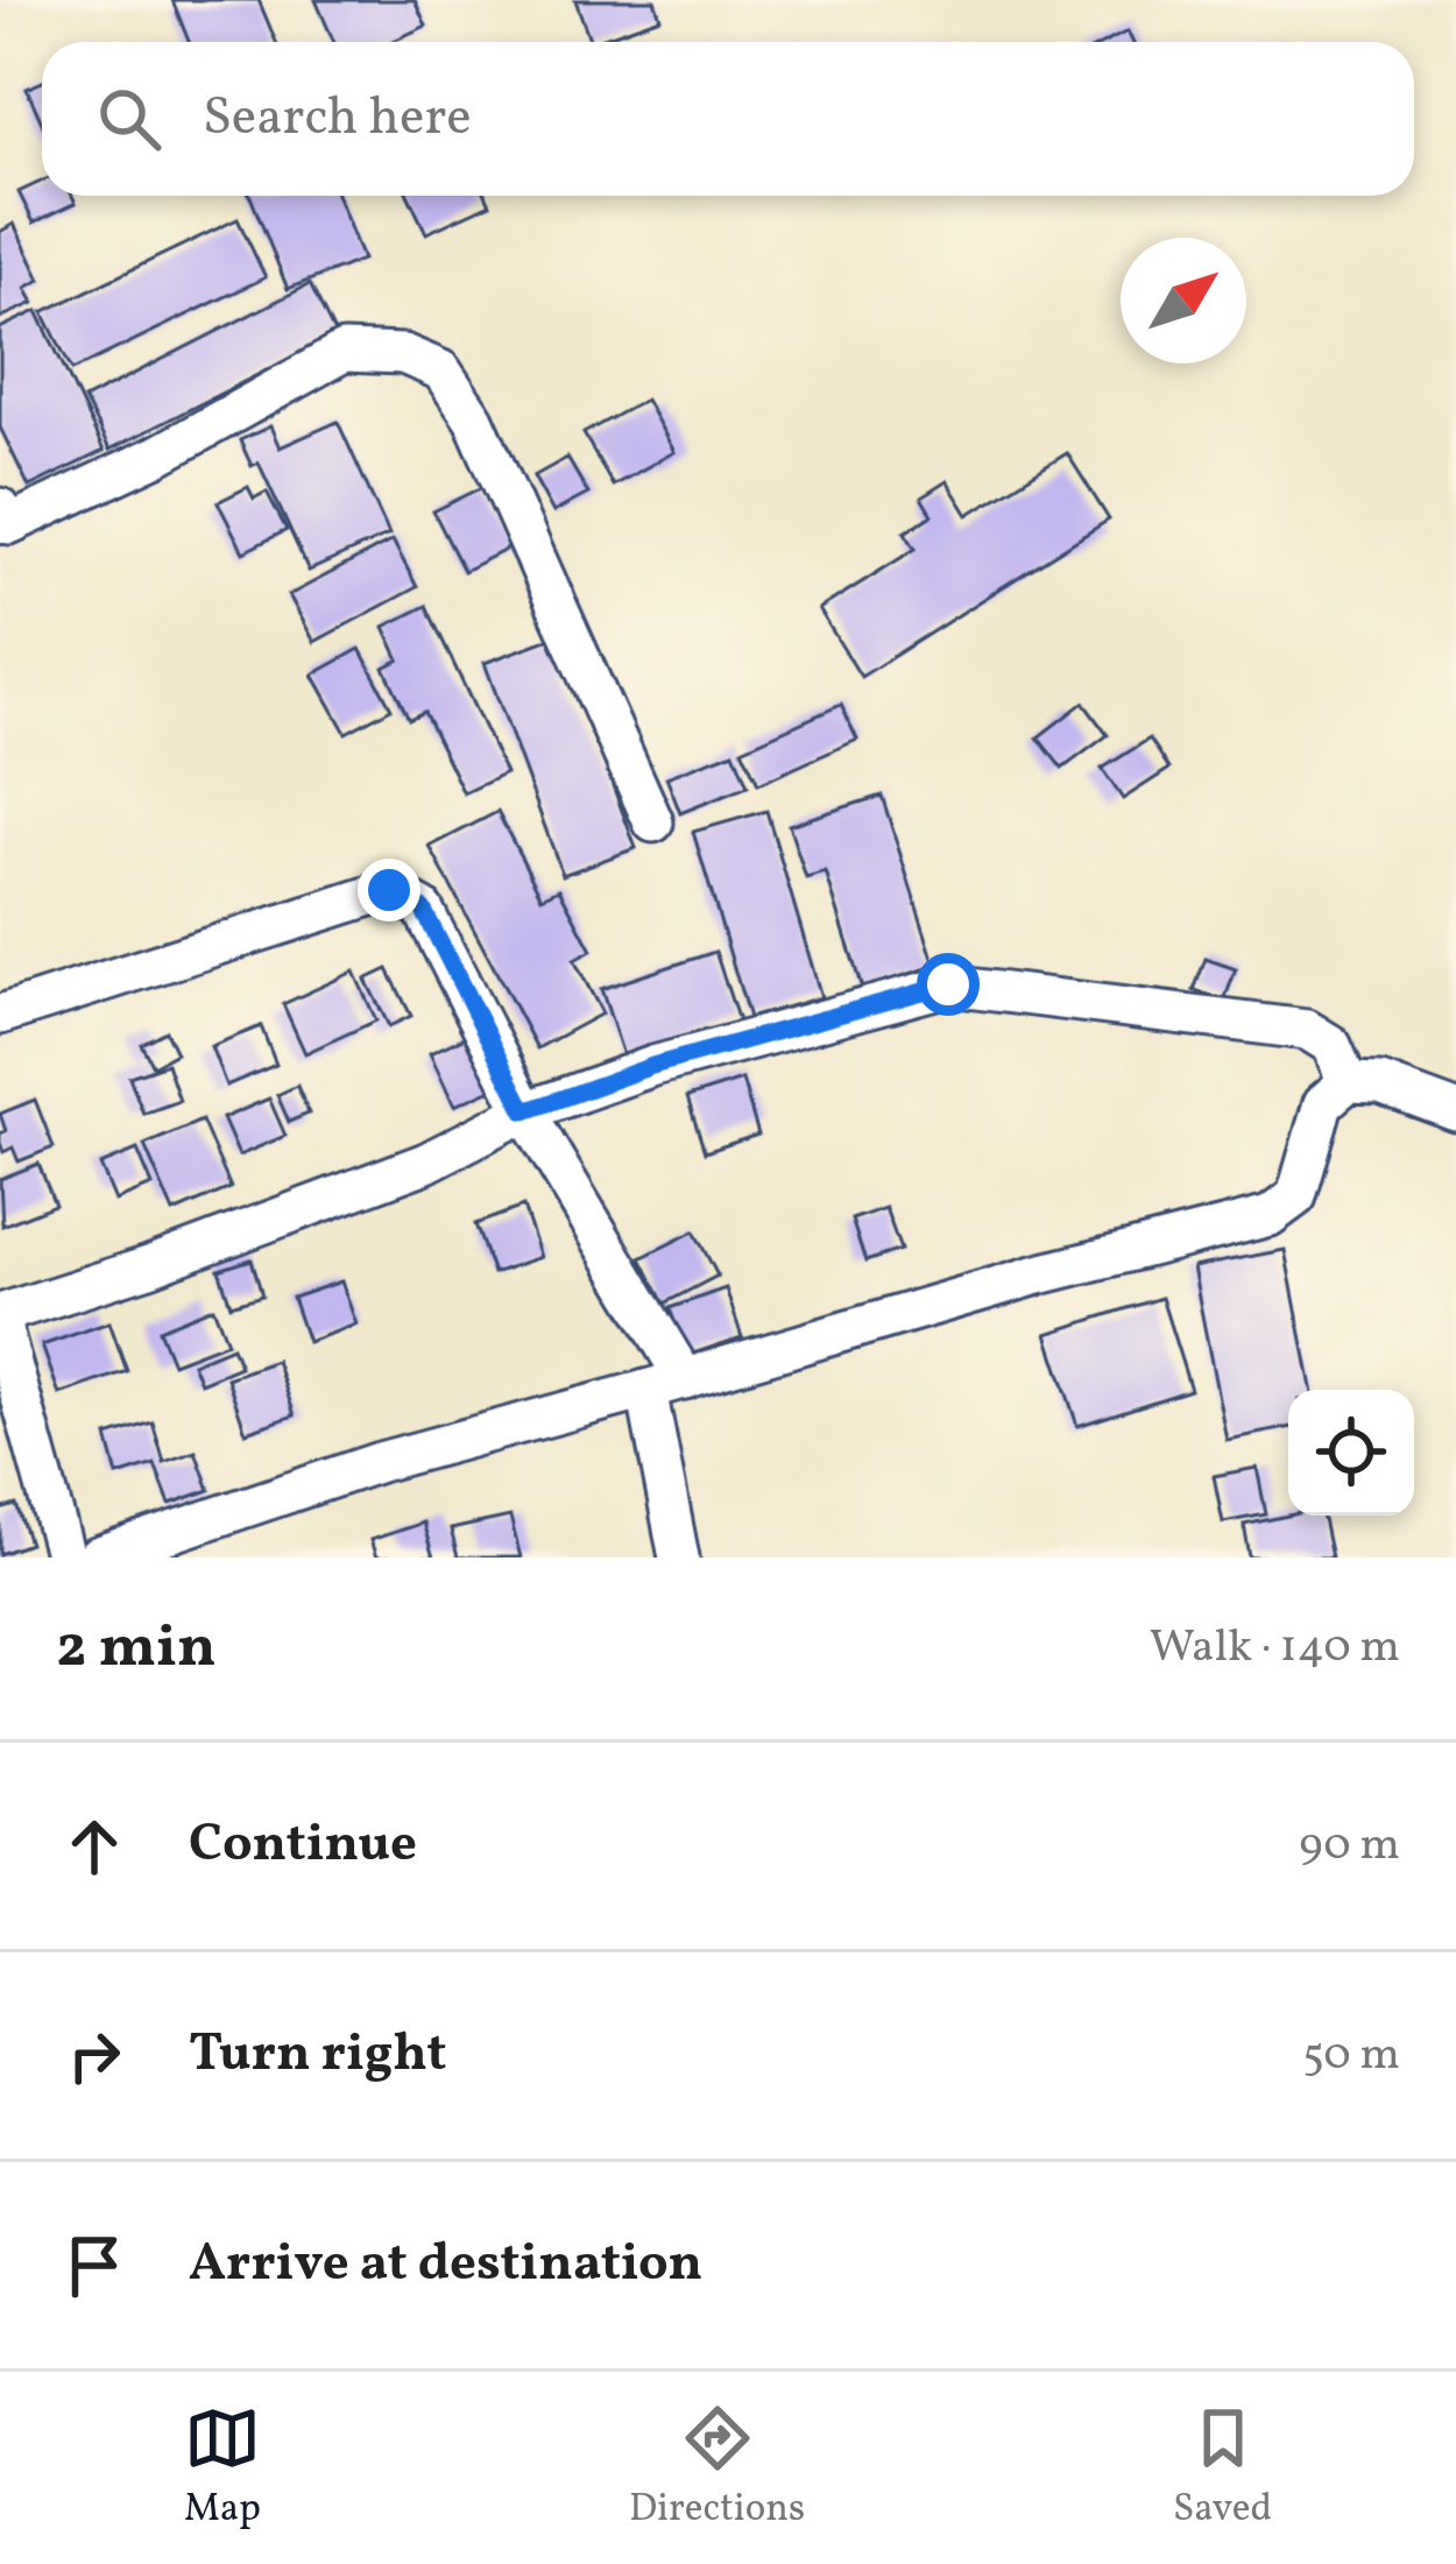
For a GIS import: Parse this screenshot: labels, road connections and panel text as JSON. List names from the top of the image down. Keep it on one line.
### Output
{"north":"top right","page":{"search":"Search here","heading":["2 min","Walk · 140 m"],"list":[["Continue","90 m"],["Turn right","50 m"],"Arrive at destination"],"nav":["Map","Directions","Saved"]}}
